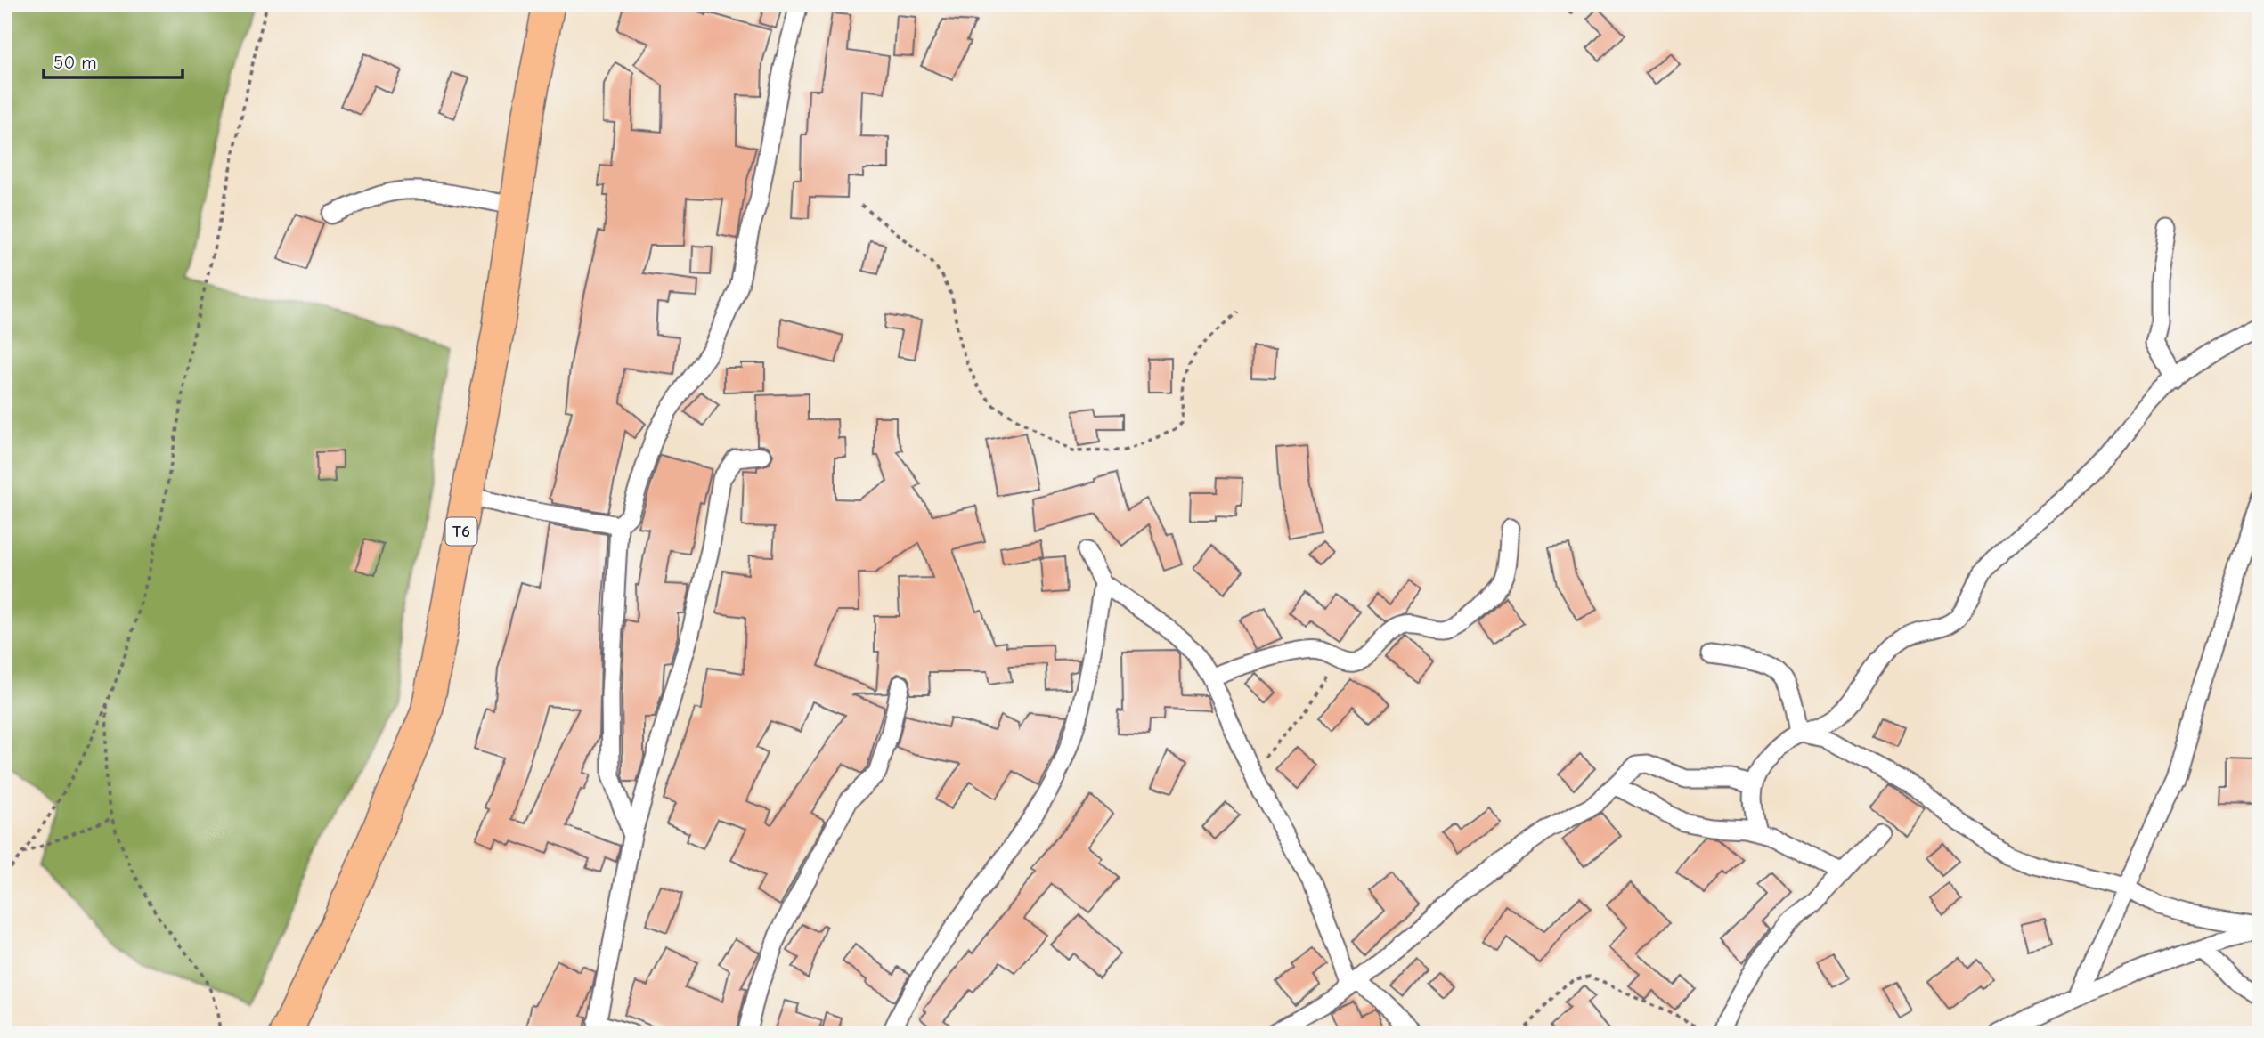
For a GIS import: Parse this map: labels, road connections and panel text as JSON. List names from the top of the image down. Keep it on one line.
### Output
{"streets":{"highway":["T6"]},"scale_bar":"50 m"}
